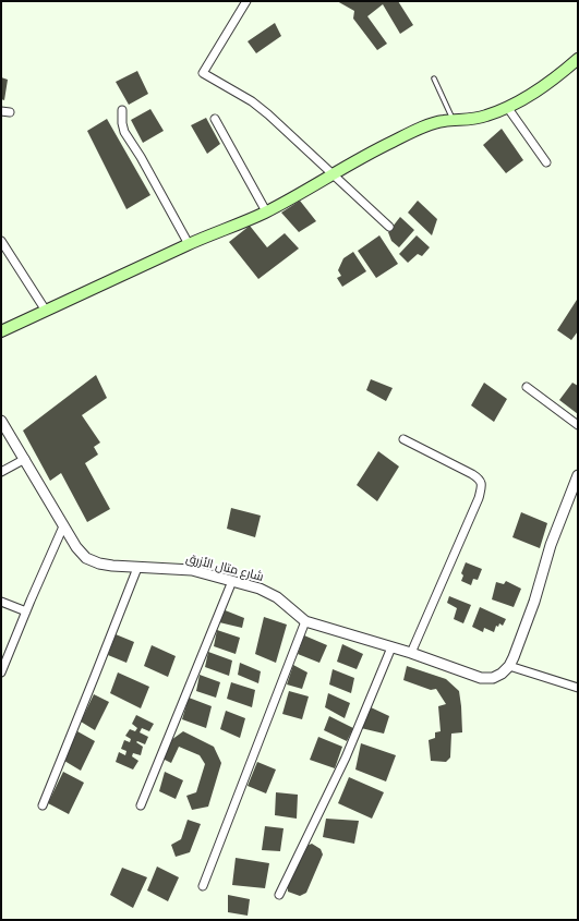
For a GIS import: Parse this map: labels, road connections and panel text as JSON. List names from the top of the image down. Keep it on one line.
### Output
{"streets":{"street":["شارع متال الأزرق"]}}
